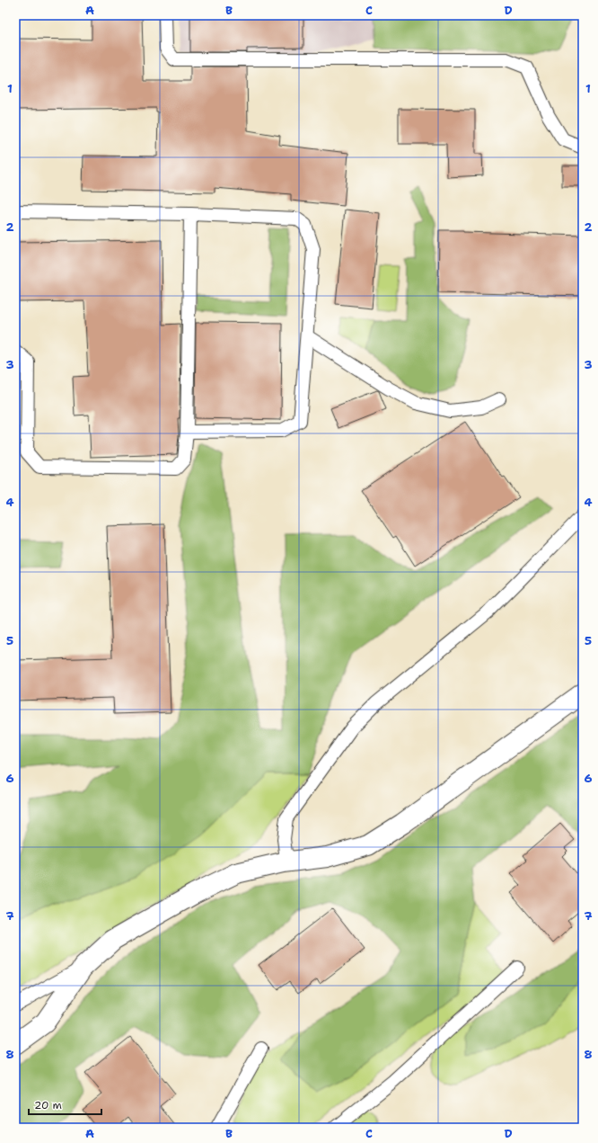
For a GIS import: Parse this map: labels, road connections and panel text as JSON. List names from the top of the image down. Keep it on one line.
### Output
{"scale_bar":"20 m","grid":{"columns":["A","B","C","D"],"rows":["1","2","3","4","5","6","7","8"]}}
